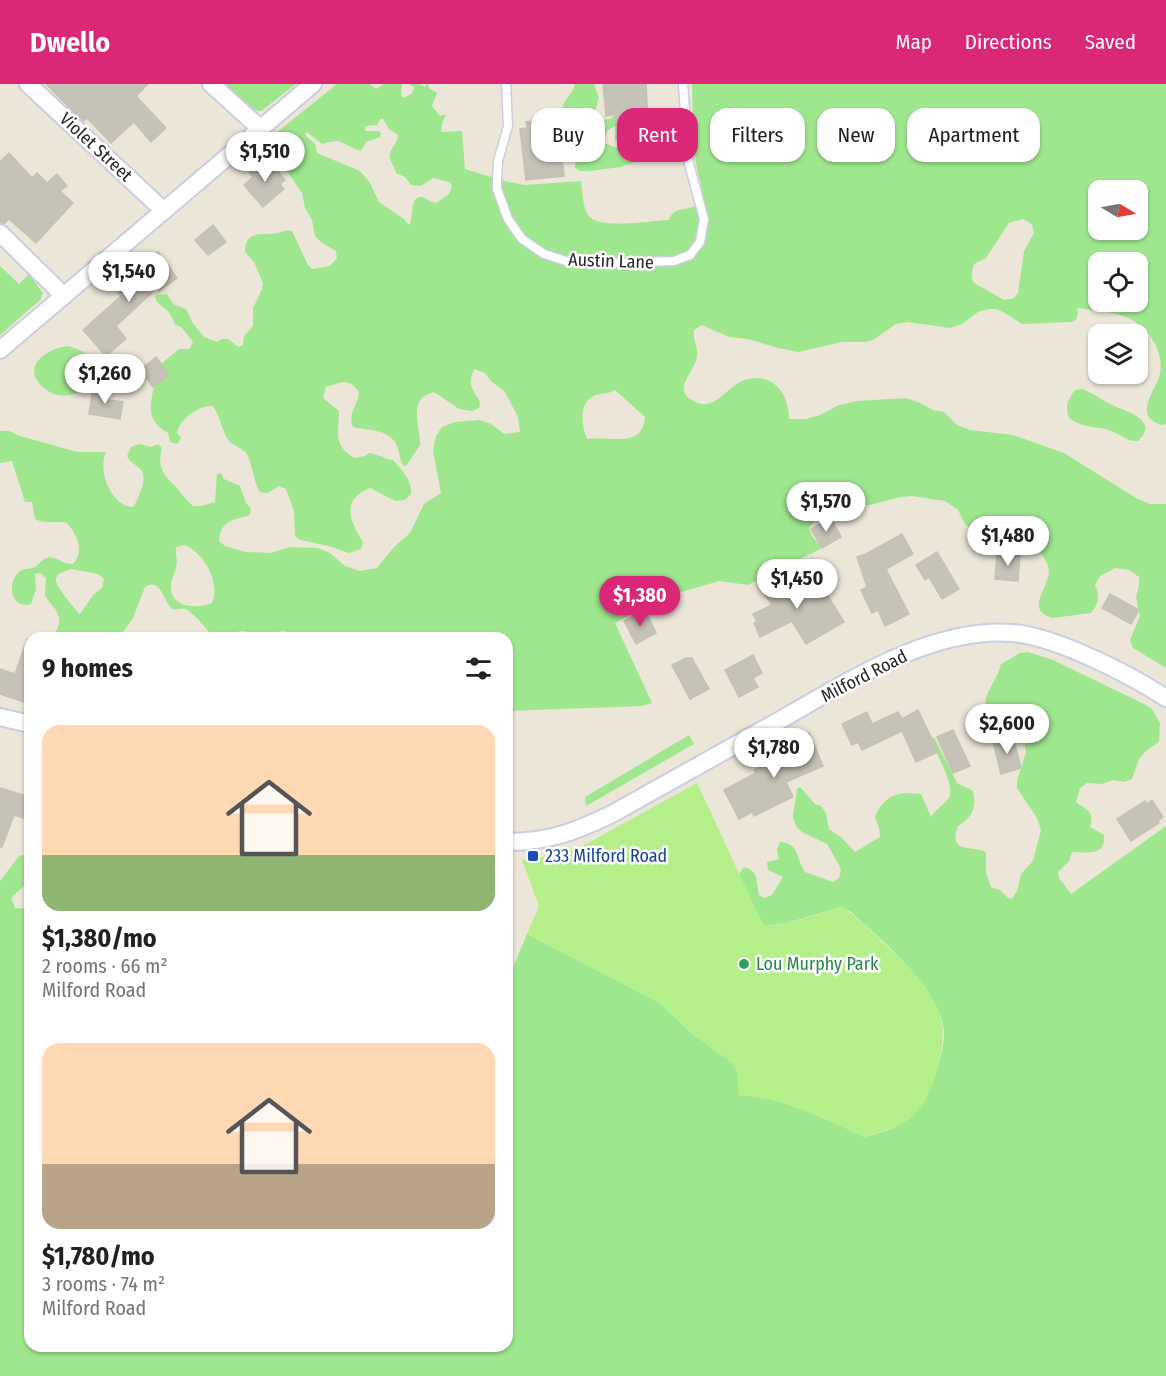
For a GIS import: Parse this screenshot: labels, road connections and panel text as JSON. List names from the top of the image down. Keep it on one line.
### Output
{"streets":{"street":["Violet Street","Milford Road"],"lane":["Austin Lane"]},"places":{"transit":["233 Milford Road"],"other":["Lou Murphy Park"]},"north":"right","page":{"header":"Dwello","nav":["Map","Directions","Saved"],"chip":["Buy","Rent","Filters","New","Apartment"],"price":["$1,510","$1,540","$1,260","$1,570","$1,480","$1,450","$1,380","$2,600","$1,780"],"heading":"9 homes","list":[{"name":"$1,380/mo","note":"2 rooms · 66 m² · Milford Road"},{"name":"$1,780/mo","note":"3 rooms · 74 m² · Milford Road"}]}}
